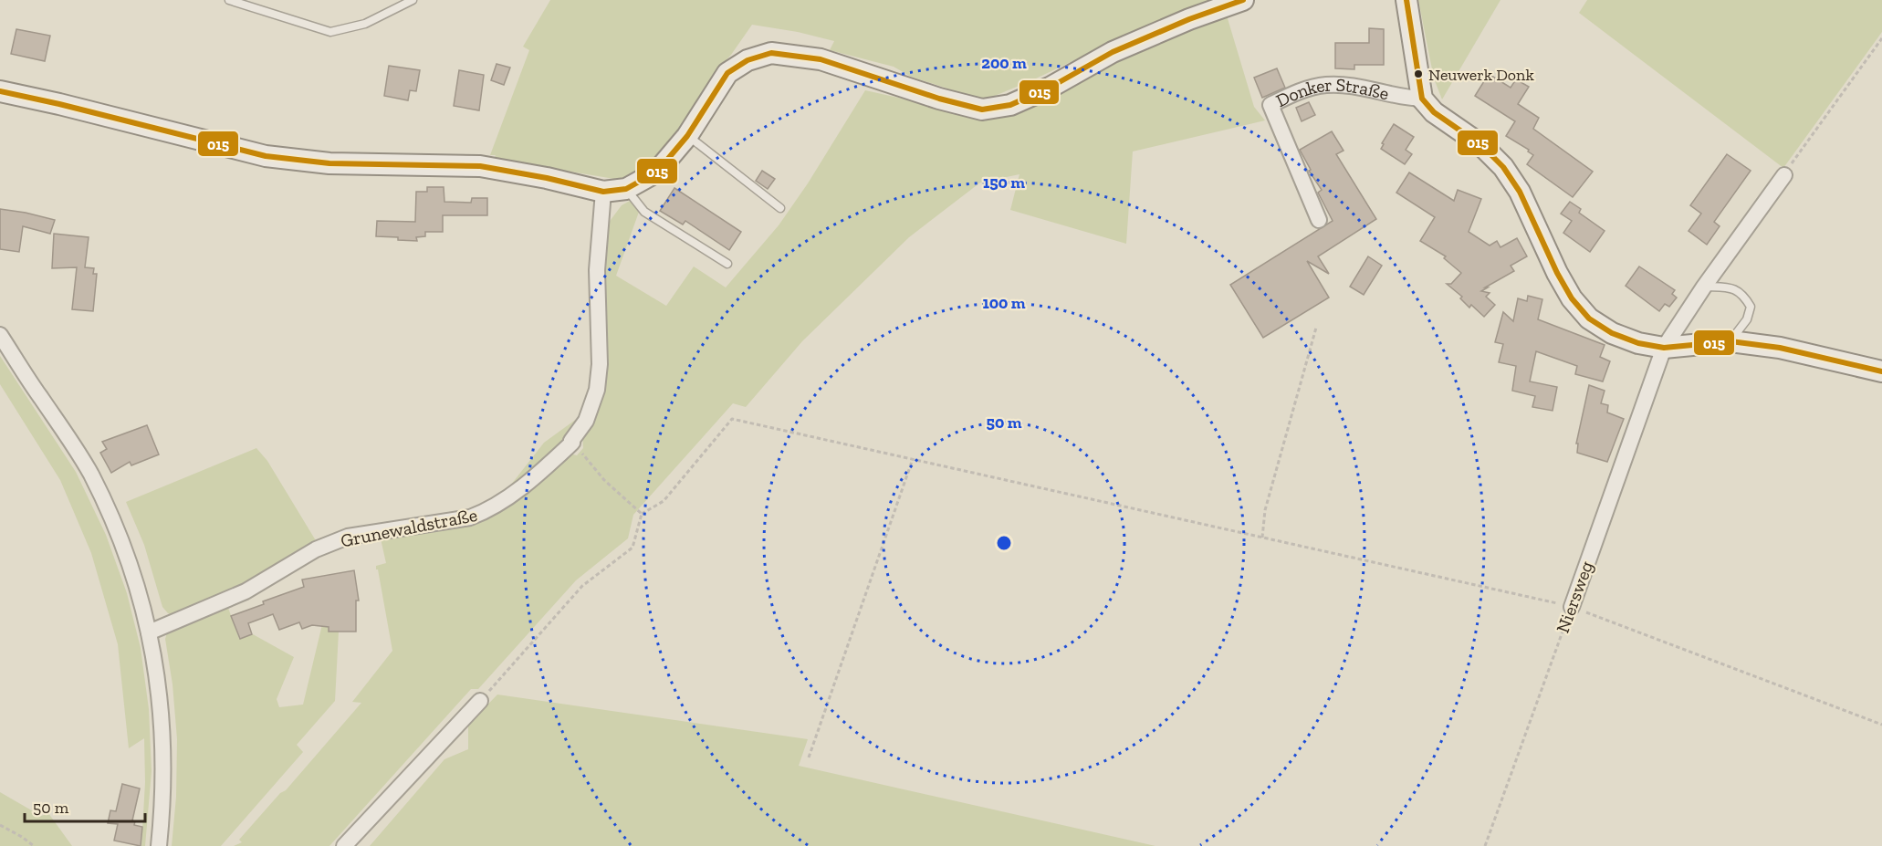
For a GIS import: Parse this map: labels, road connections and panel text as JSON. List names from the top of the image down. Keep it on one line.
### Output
{"streets":{"street":["Donker Straße","Grunewaldstraße","Niersweg"]},"places":["Neuwerk Donk"],"lines":["transit line 015"],"scale_bar":"50 m","rings":["200 m","150 m","100 m","50 m"]}
